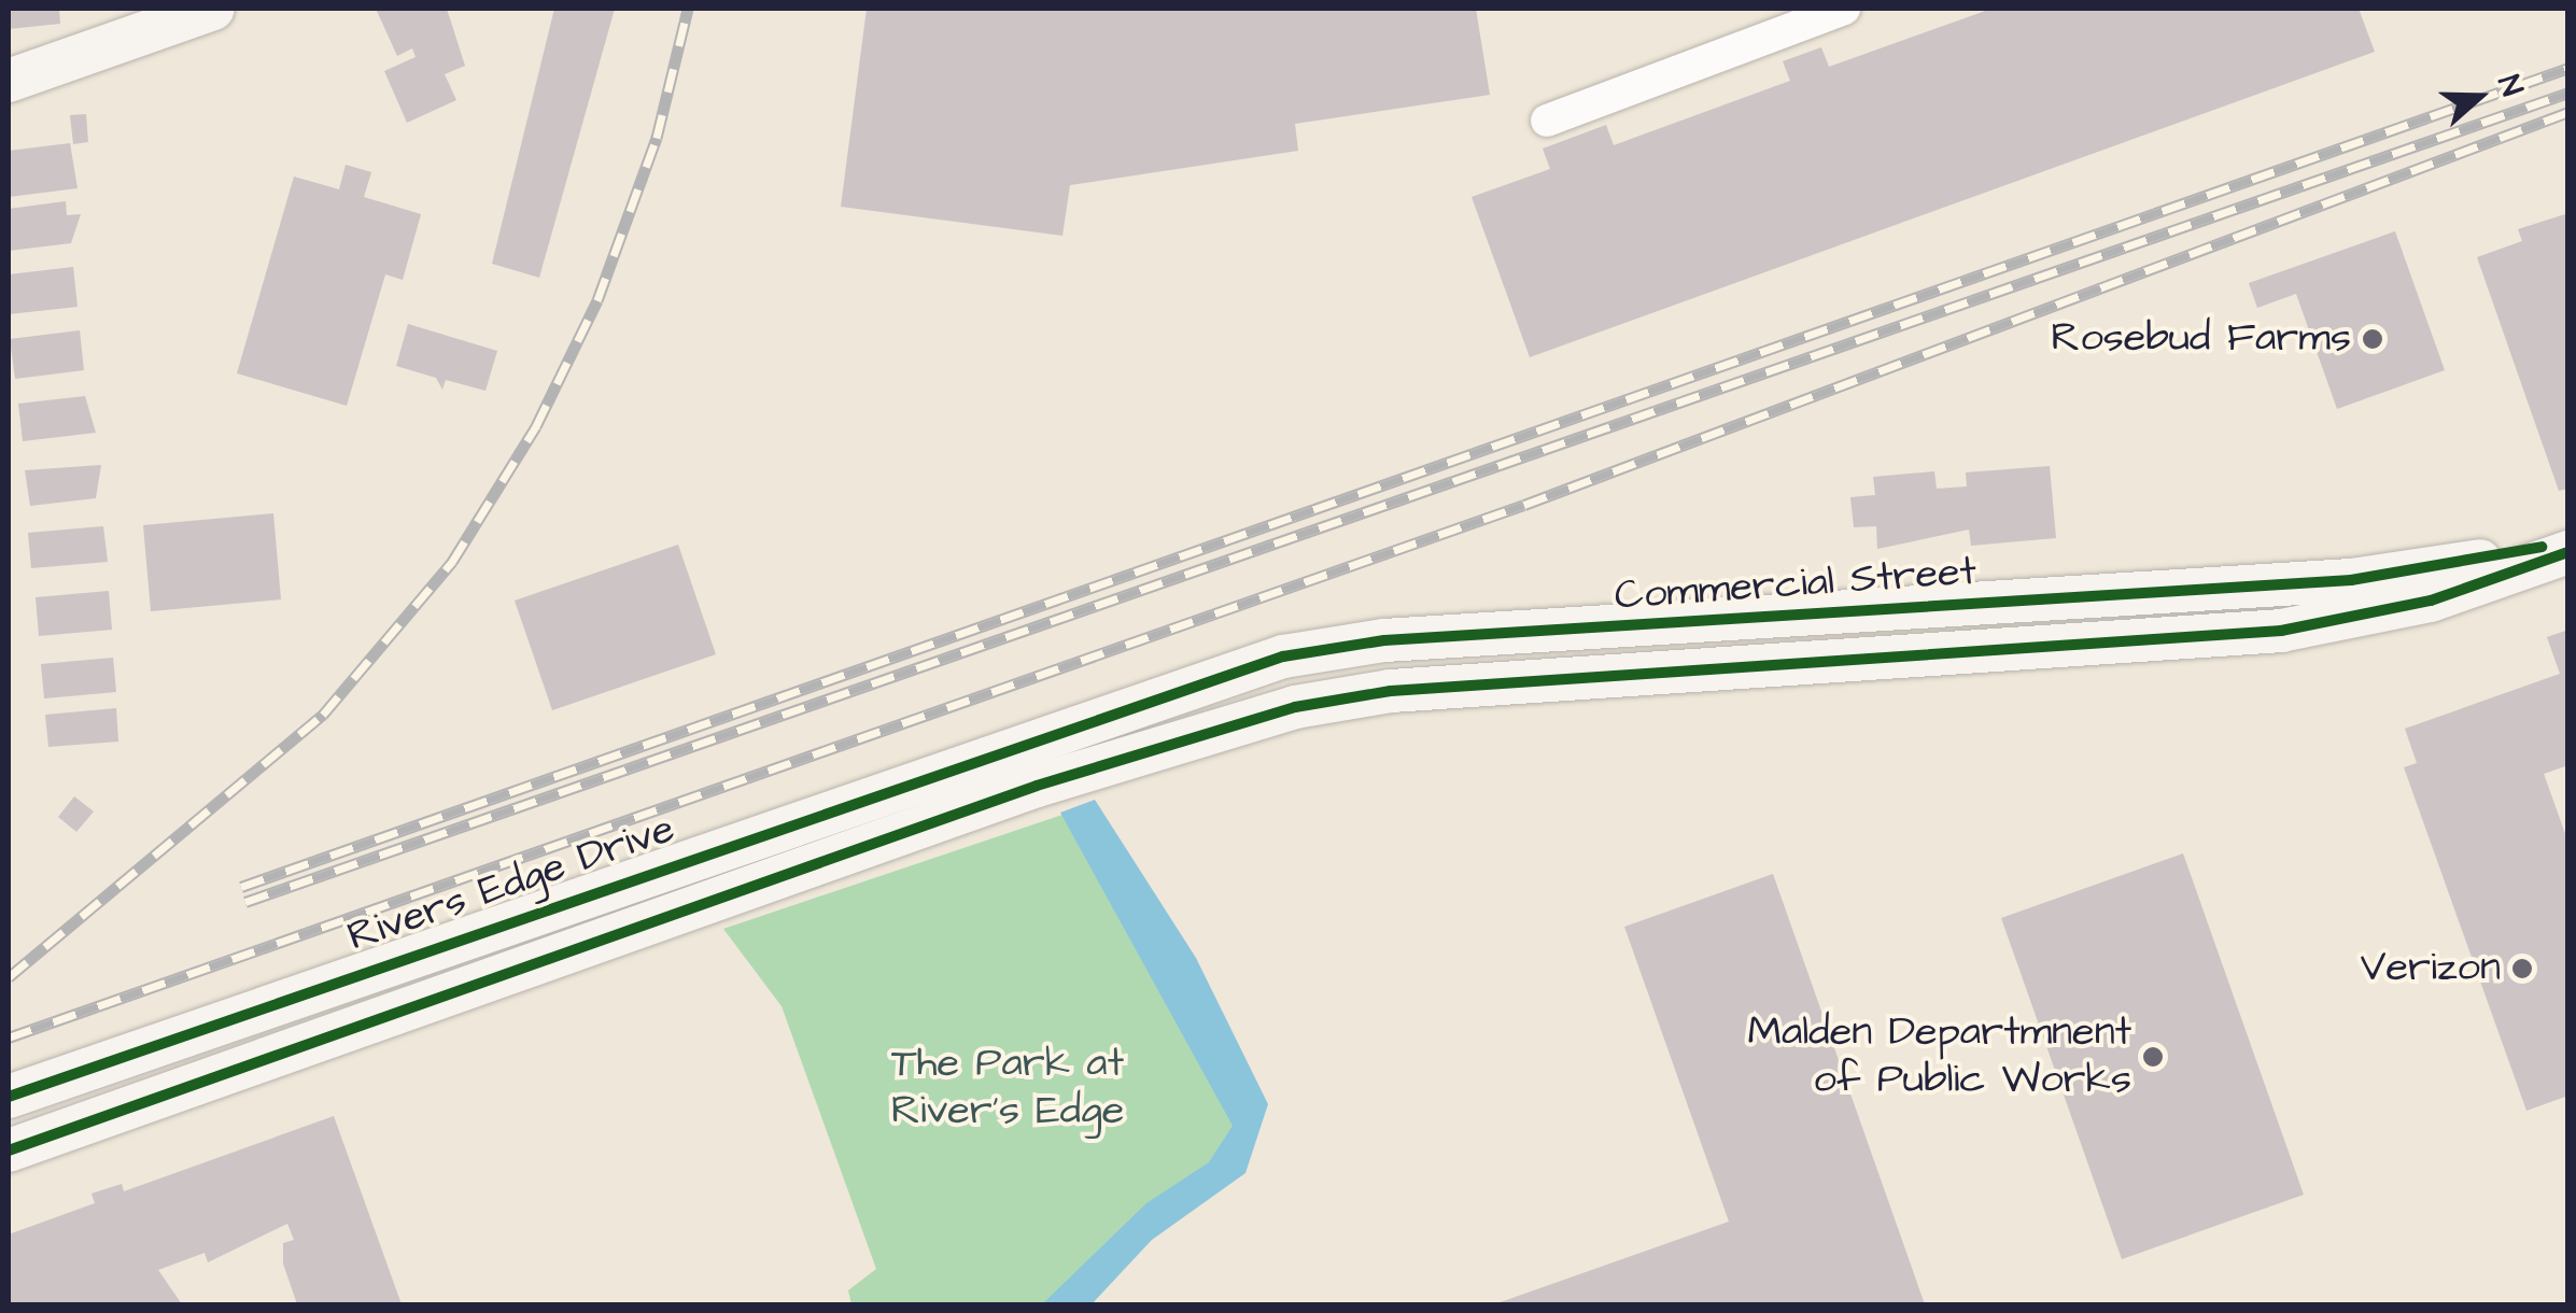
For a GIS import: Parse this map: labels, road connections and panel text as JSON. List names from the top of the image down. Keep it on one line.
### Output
{"streets":{"main road":["Commercial Street","Rivers Edge Drive"]},"crossings":[["Commercial Street","Rivers Edge Drive"]],"parks":["The Park at River's Edge"],"places":["Rosebud Farms","Verizon","Malden Departmnent of Public Works"],"north":"right"}
